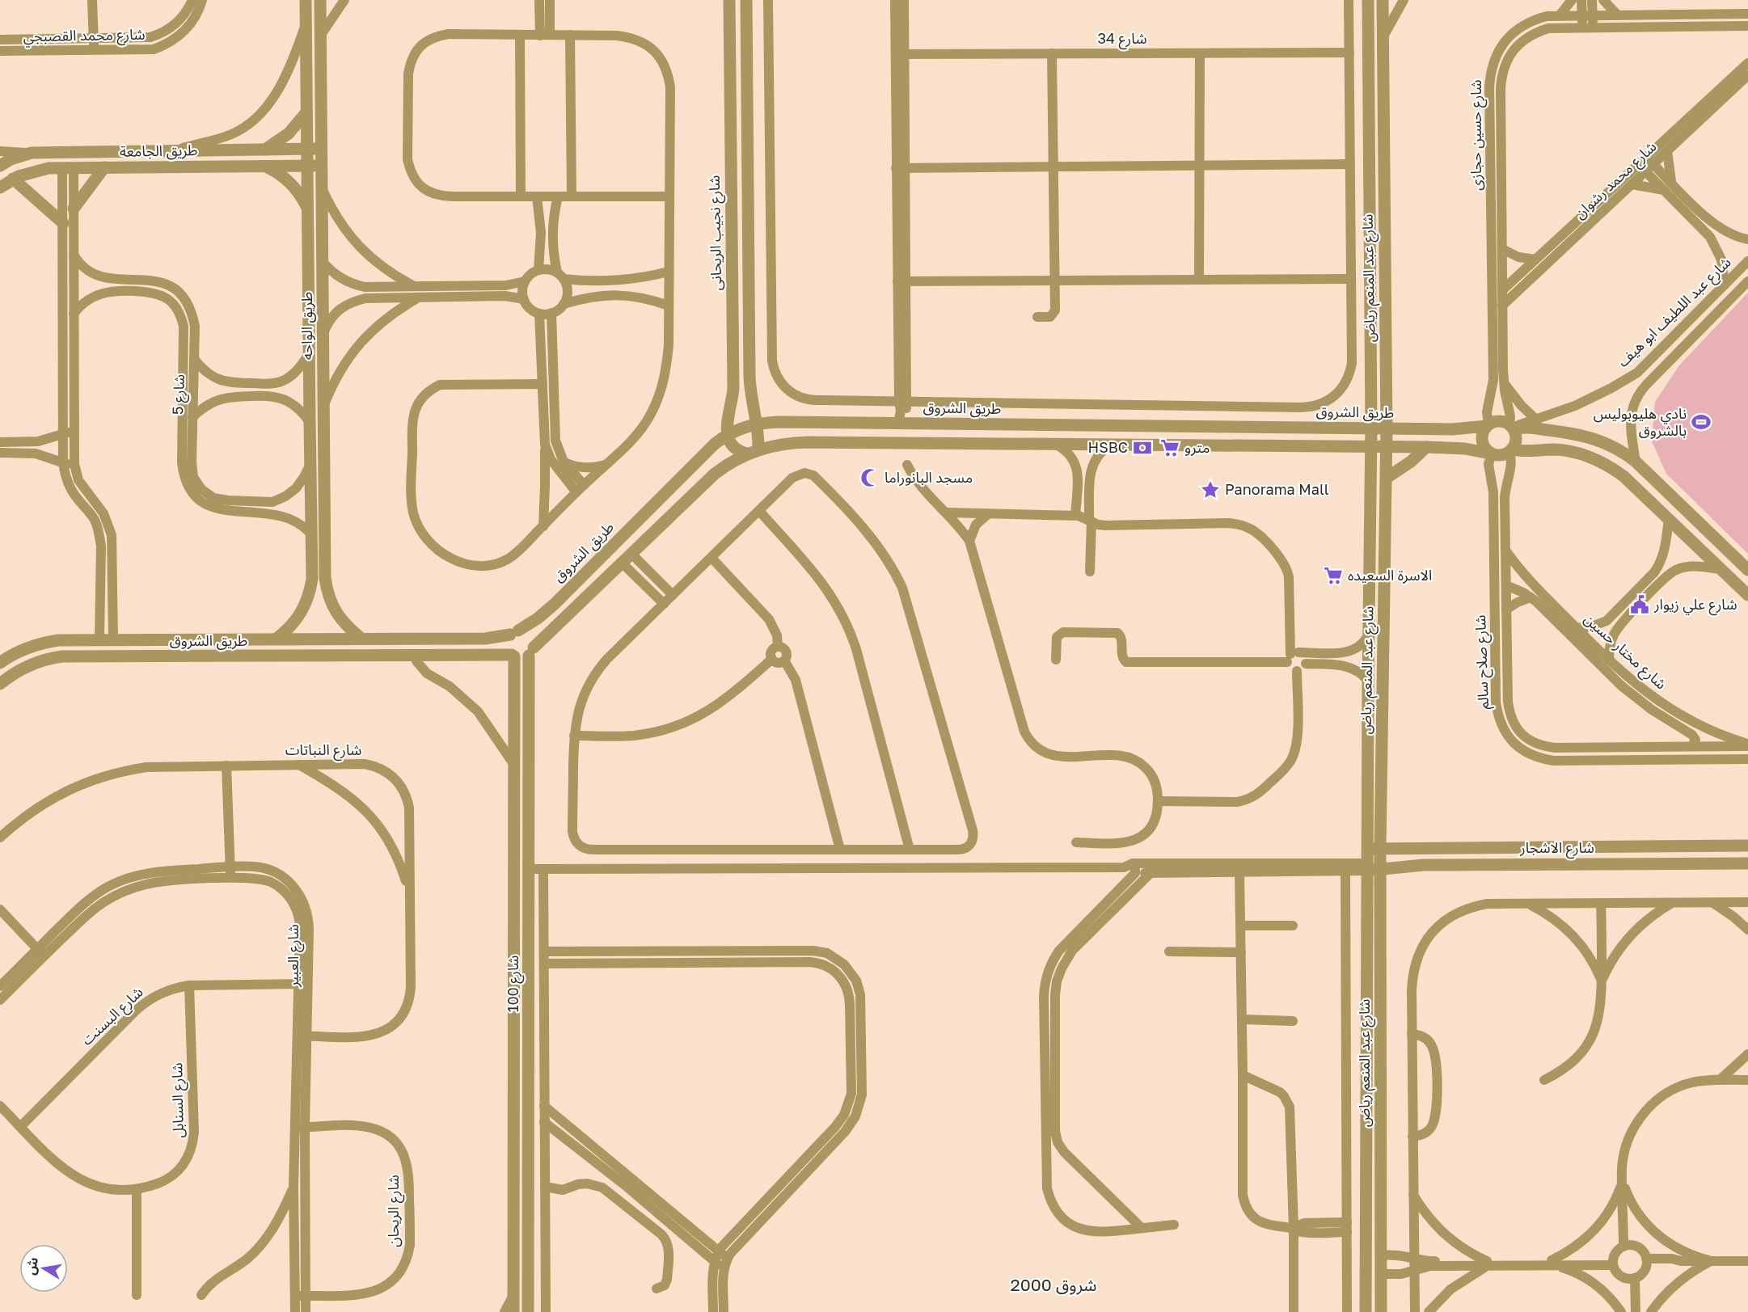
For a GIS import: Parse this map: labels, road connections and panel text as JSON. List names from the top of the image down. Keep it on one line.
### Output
{"streets":{"street":["شارع محمد القصبجي","شارع 34","شارع حسين حجازى","طريق الجامعة","شارع محمد رشوان","شارع نجيب الريحانى","شارع عبد المنعم رياض","شارع عبد اللطيف ابو هيف","طريق الواحه","شارع 5","طريق الشروق","شارع مختار حسين","شارع صلاح سالم","شارع النباتات","شارع الاشجار","شارع العبير","شارع 100","شارع البسنت","شارع السنابل","شارع الريحان"]},"crossings":[["شارع حسين حجازى","شارع محمد رشوان"],["شارع حسين حجازى","شارع عبد اللطيف ابو هيف"],["شارع حسين حجازى","طريق الشروق"],["شارع حسين حجازى","شارع صلاح سالم"],["طريق الجامعة","طريق الواحه"],["شارع نجيب الريحانى","طريق الشروق"],["شارع عبد المنعم رياض","طريق الشروق"],["شارع عبد المنعم رياض","شارع الاشجار"],["شارع عبد اللطيف ابو هيف","طريق الشروق"],["شارع عبد اللطيف ابو هيف","شارع صلاح سالم"],["طريق الواحه","شارع 5"],["طريق الواحه","طريق الشروق"],["طريق الشروق","شارع صلاح سالم"],["طريق الشروق","شارع 100"],["شارع مختار حسين","شارع صلاح سالم"],["شارع النباتات","شارع العبير"],["شارع العبير","شارع البسنت"],["شارع العبير","شارع الريحان"],["شارع البسنت","شارع السنابل"]],"districts":["شروق 2000"],"places":{"sports":["نادي هليوبوليس بالشروق"],"bank":["HSBC"],"supermarket":["مترو","الاسرة السعيده"],"mosque":["مسجد البانوراما"],"place":["Panorama Mall"],"public building":["شارع علي زيوار"]},"north":"left"}
